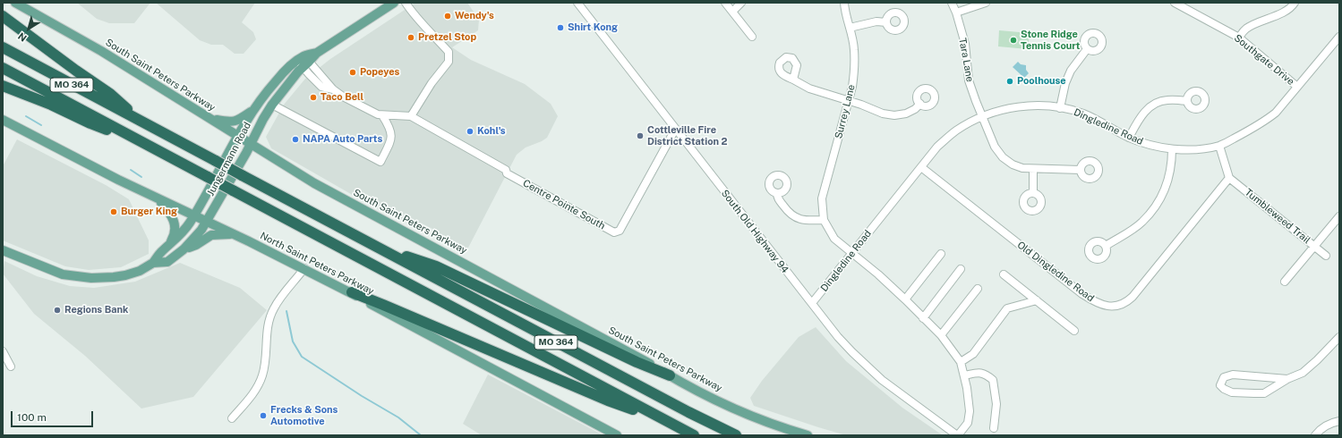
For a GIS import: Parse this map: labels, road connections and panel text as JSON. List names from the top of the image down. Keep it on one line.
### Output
{"streets":{"highway":["MO 364"],"main road":["South Saint Peters Parkway","Jungermann Road","North Saint Peters Parkway"],"street":["Tara Lane","Southgate Drive","Surrey Lane","Dingledine Road","Centre Pointe South","Tumbleweed Trail","South Old Highway 94","Old Dingledine Road"]},"crossings":[["Tara Lane","Dingledine Road"],["Southgate Drive","Dingledine Road"],["South Saint Peters Parkway","Jungermann Road"],["Dingledine Road","South Old Highway 94"],["Dingledine Road","Old Dingledine Road"],["Jungermann Road","Centre Pointe South"],["Jungermann Road","North Saint Peters Parkway"],["Centre Pointe South","South Old Highway 94"],["Tumbleweed Trail","Old Dingledine Road"]],"places":["Wendy's","Shirt Kong","Pretzel Stop","Stone Ridge Tennis Court","Popeyes","Poolhouse","Taco Bell","Kohl's","Cottleville Fire District Station 2","NAPA Auto Parts","Burger King","Regions Bank","Frecks & Sons Automotive"],"scale_bar":"100 m","north":"bottom left"}
